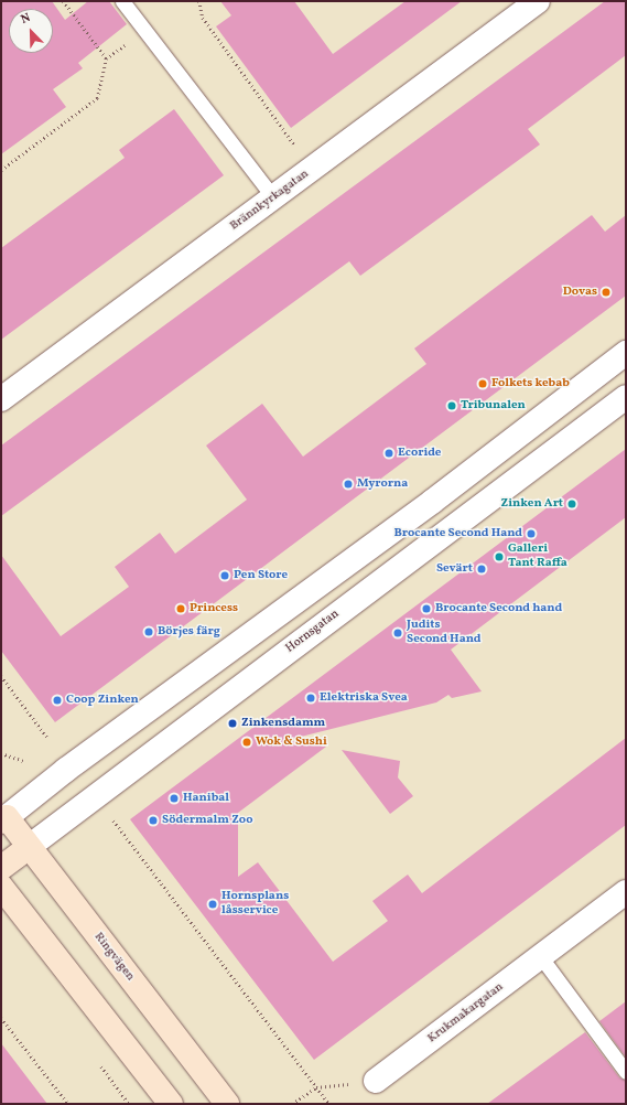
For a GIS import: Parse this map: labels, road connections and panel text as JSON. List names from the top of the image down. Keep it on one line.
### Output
{"streets":{"main road":["Hornsgatan","Ringvägen"],"street":["Brännkyrkagatan","Krukmakargatan"]},"crossings":[["Hornsgatan","Ringvägen"]],"places":["Dovas","Folkets kebab","Tribunalen","Ecoride","Myrorna","Zinken Art","Brocante Second Hand","Galleri Tant Raffa","Sevärt","Pen Store","Princess","Brocante Second hand","Börjes färg","Judits Second Hand","Elektriska Svea","Coop Zinken","Zinkensdamm","Wok & Sushi","Hanibal","Södermalm Zoo","Hornsplans låsservice"],"north":"top left"}
